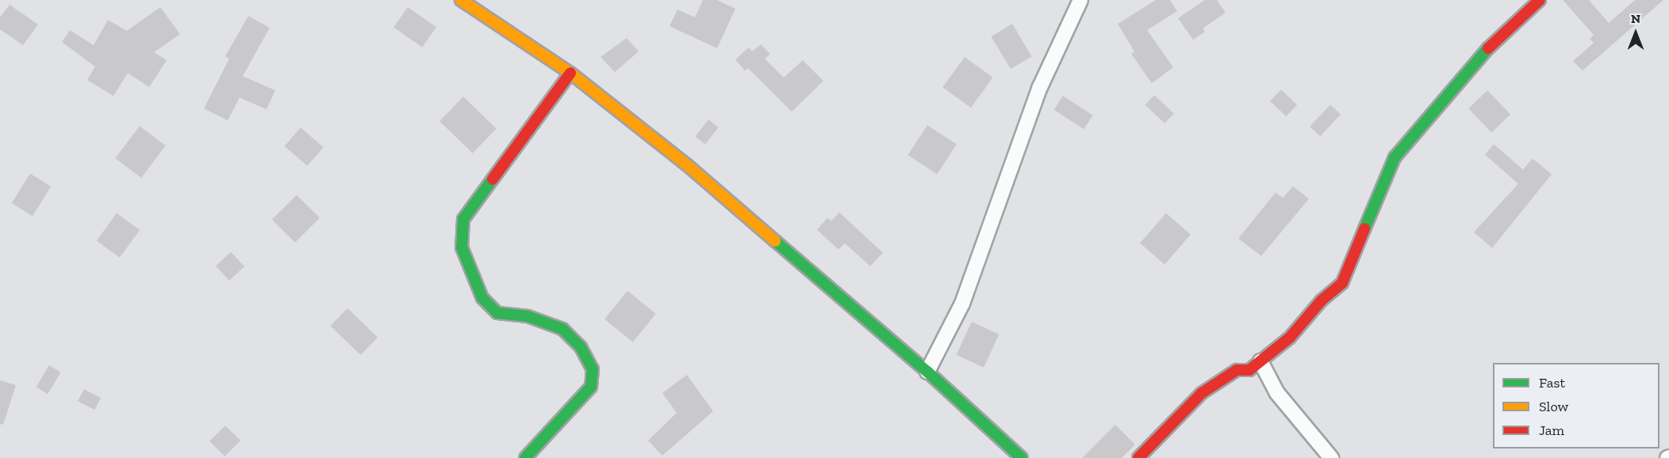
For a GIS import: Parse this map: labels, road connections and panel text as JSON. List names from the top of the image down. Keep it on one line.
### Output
{"legend":["Fast","Slow","Jam"],"north":"top"}
